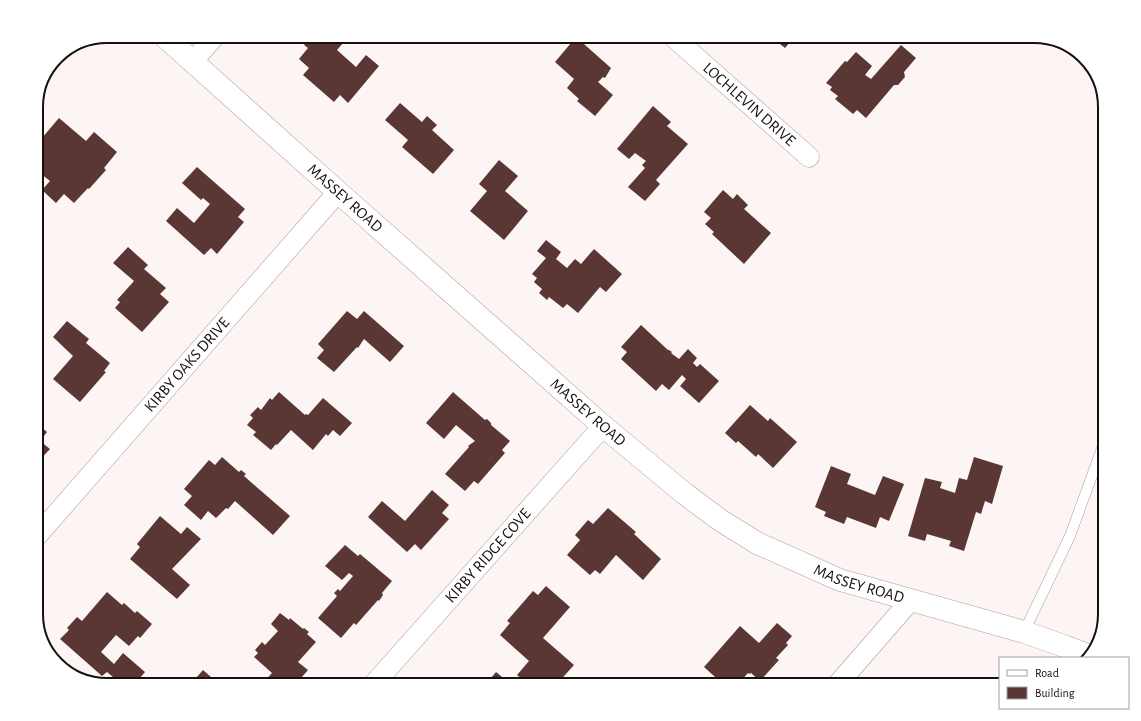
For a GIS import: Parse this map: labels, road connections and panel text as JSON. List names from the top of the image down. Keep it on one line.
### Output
{"streets":{"street":["LOCHLEVIN DRIVE","MASSEY ROAD","KIRBY OAKS DRIVE","KIRBY RIDGE COVE"]},"crossings":[["MASSEY ROAD","KIRBY OAKS DRIVE"],["MASSEY ROAD","KIRBY RIDGE COVE"]],"legend":["Road","Building"]}
